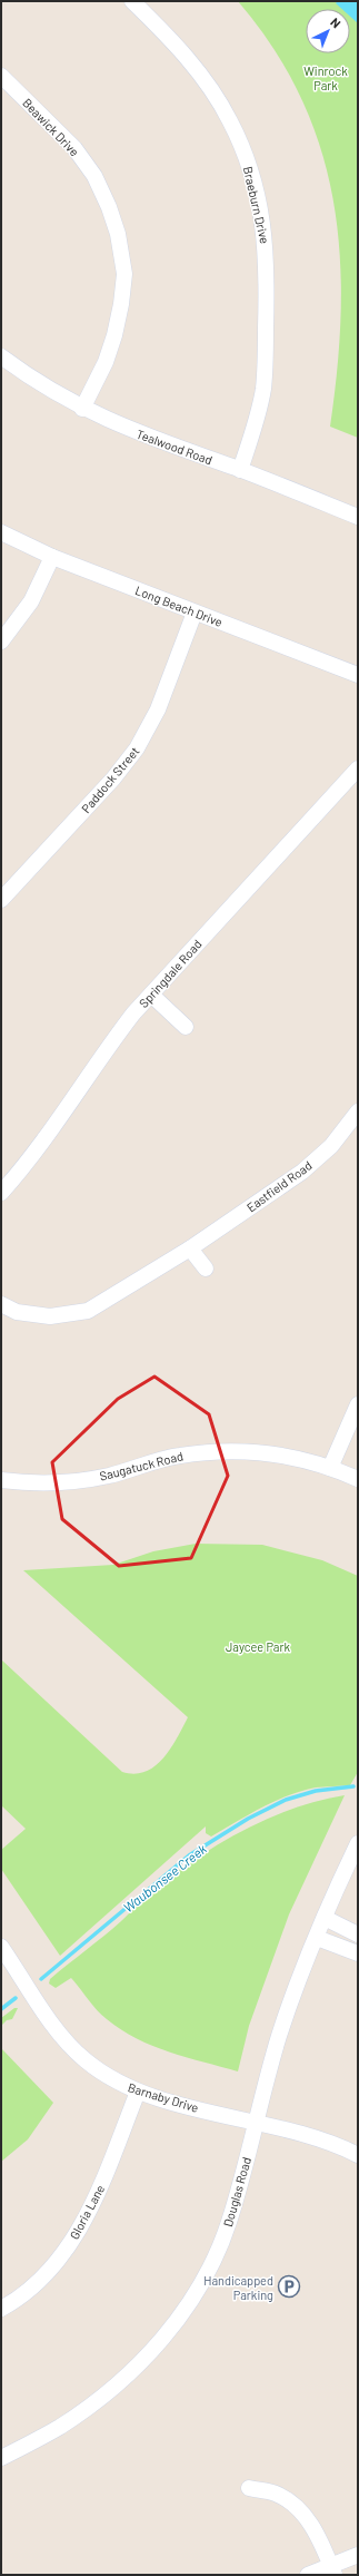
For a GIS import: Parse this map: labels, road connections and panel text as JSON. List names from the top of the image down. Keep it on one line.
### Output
{"streets":{"street":["Beawick Drive","Braeburn Drive","Tealwood Road","Long Beach Drive","Paddock Street","Springdale Road","Eastfield Road","Saugatuck Road","Barnaby Drive","Douglas Road","Gloria Lane"]},"crossings":[["Beawick Drive","Tealwood Road"],["Braeburn Drive","Tealwood Road"],["Long Beach Drive","Paddock Street"],["Barnaby Drive","Douglas Road"],["Barnaby Drive","Gloria Lane"]],"water":["Waubonsee Creek"],"parks":["Winrock Park","Jaycee Park"],"places":{"parking":["Handicapped Parking"]},"north":"top right"}
